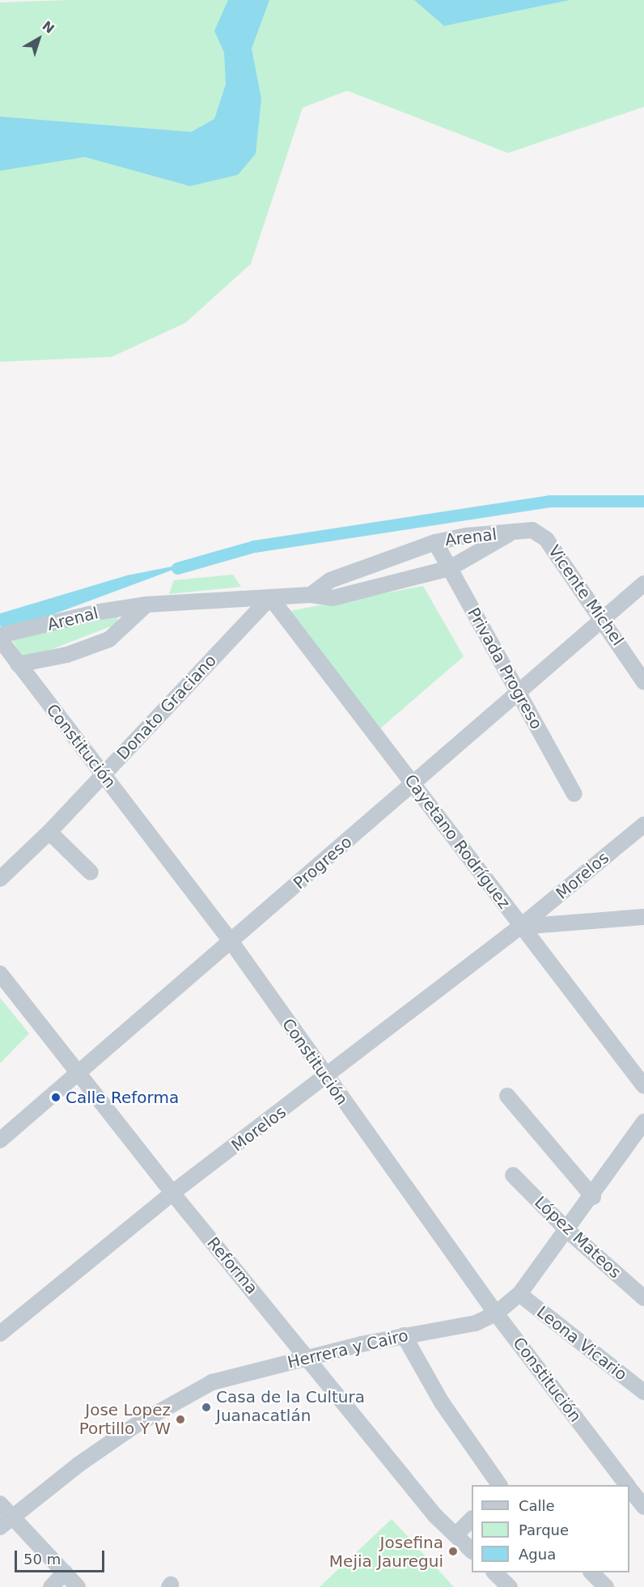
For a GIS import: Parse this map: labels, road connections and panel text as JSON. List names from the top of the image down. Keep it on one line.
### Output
{"streets":{"street":["Arenal","Vicente Michel","Privada Progreso","Donato Graciano","Constitución","Cayetano Rodríguez","Progreso","Morelos","López Mateos","Reforma","Leona Vicario","Herrera y Cairo"]},"crossings":[["Arenal","Vicente Michel"],["Arenal","Privada Progreso"],["Arenal","Donato Graciano"],["Arenal","Constitución"],["Arenal","Cayetano Rodríguez"],["Vicente Michel","Progreso"],["Privada Progreso","Progreso"],["Donato Graciano","Constitución"],["Donato Graciano","Cayetano Rodríguez"],["Constitución","Progreso"],["Constitución","Morelos"],["Constitución","Herrera y Cairo"],["Cayetano Rodríguez","Progreso"],["Cayetano Rodríguez","Morelos"],["Progreso","Reforma"],["Morelos","Reforma"],["López Mateos","Herrera y Cairo"],["Reforma","Herrera y Cairo"],["Leona Vicario","Herrera y Cairo"]],"places":["Calle Reforma","Casa de la Cultura Juanacatlán","Jose Lopez Portillo Y W","Josefina Mejia Jauregui"],"legend":["Calle","Parque","Agua"],"scale_bar":"50 m","north":"top right"}
